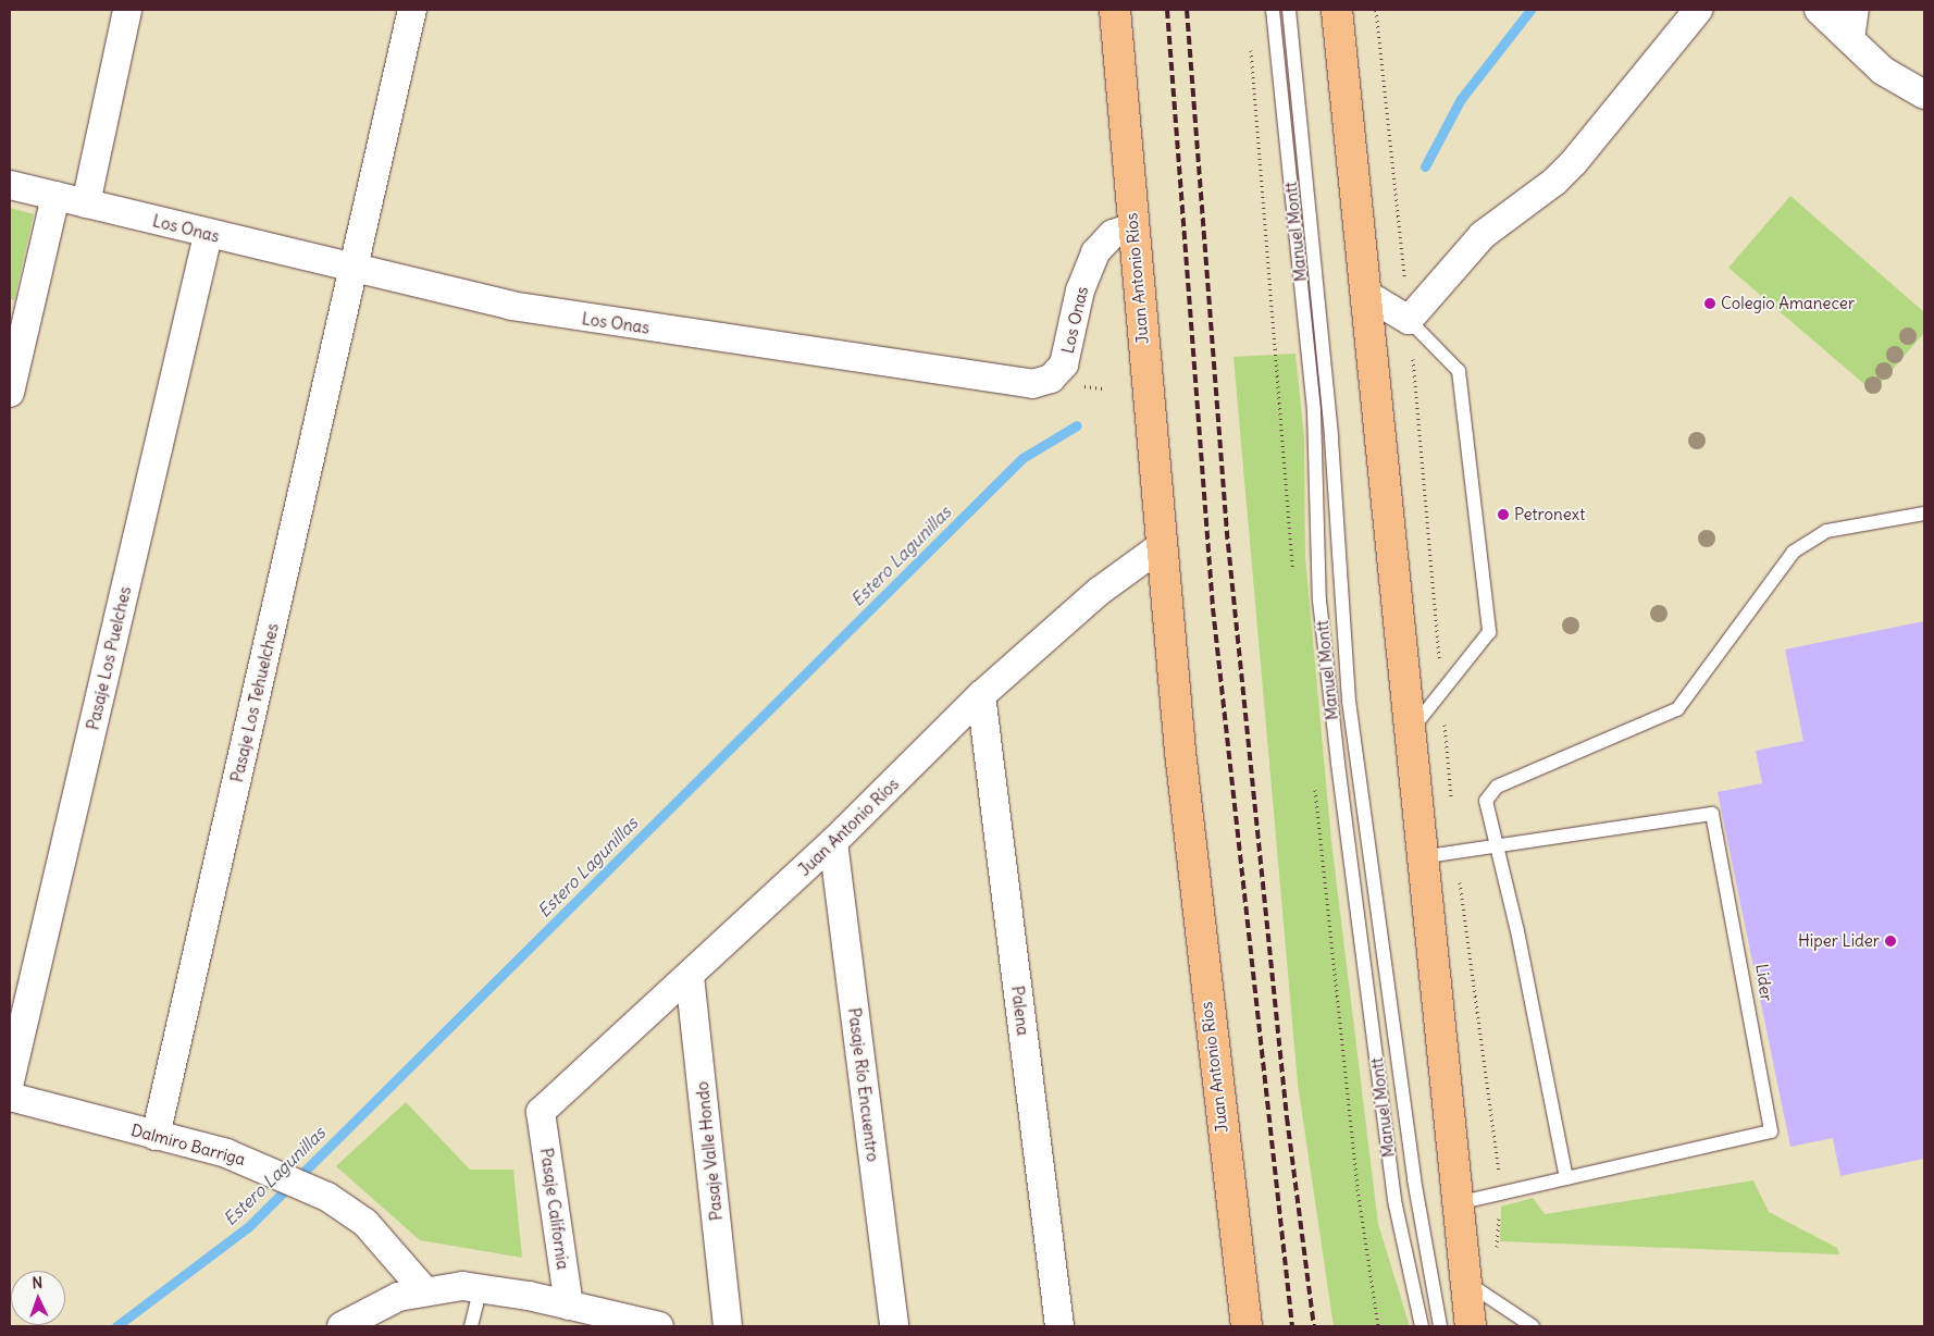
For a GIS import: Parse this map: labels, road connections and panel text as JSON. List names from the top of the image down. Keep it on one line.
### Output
{"streets":{"main road":["Juan Antonio Ríos"],"street":["Los Onas","Pasaje Los Puelches","Pasaje Los Tehuelches","Palena","Pasaje Río Encuentro","Dalmiro Barriga","Pasaje Valle Hondo","Pasaje California"],"lane":["Manuel Montt","Lider"]},"crossings":[["Los Onas","Juan Antonio Ríos"],["Los Onas","Pasaje Los Puelches"],["Los Onas","Pasaje Los Tehuelches"],["Juan Antonio Ríos","Palena"],["Juan Antonio Ríos","Pasaje Río Encuentro"],["Juan Antonio Ríos","Pasaje Valle Hondo"],["Juan Antonio Ríos","Pasaje California"],["Pasaje Los Tehuelches","Dalmiro Barriga"]],"water":["Estero Lagunillas"],"places":["Colegio Amanecer","Petronext","Hiper Lider"],"north":"top"}
